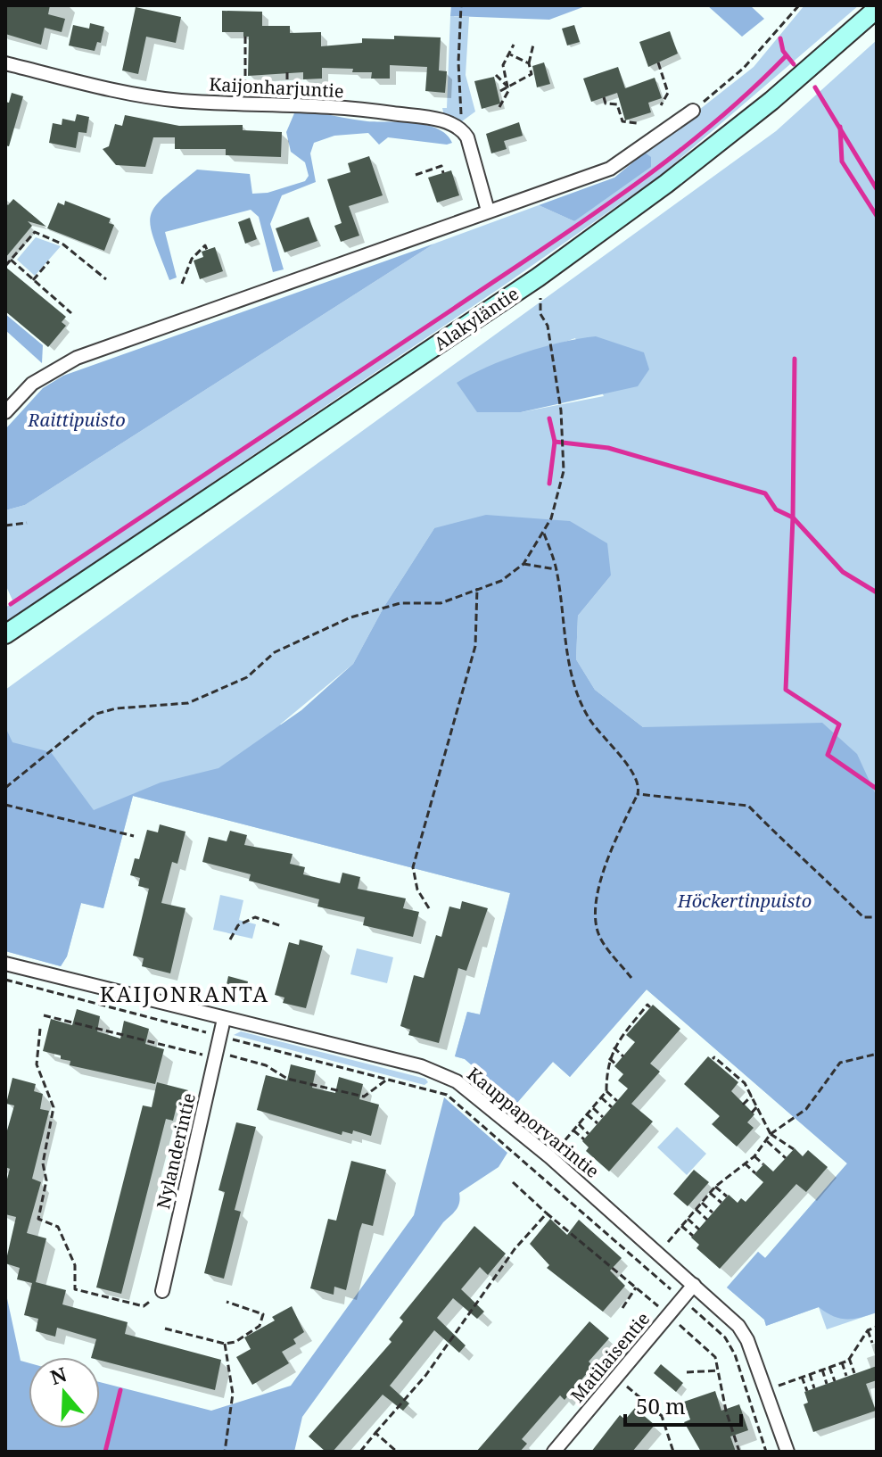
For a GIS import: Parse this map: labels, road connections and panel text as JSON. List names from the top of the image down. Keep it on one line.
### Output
{"streets":{"main road":["Alakyläntie"],"street":["Kaijonharjuntie","Kauppaporvarintie","Nylanderintie","Matilaisentie"]},"crossings":[["Kauppaporvarintie","Nylanderintie"],["Kauppaporvarintie","Matilaisentie"]],"districts":["KAIJONRANTA"],"parks":["Raittipuisto","Höckertinpuisto"],"scale_bar":"50 m","north":"top"}
